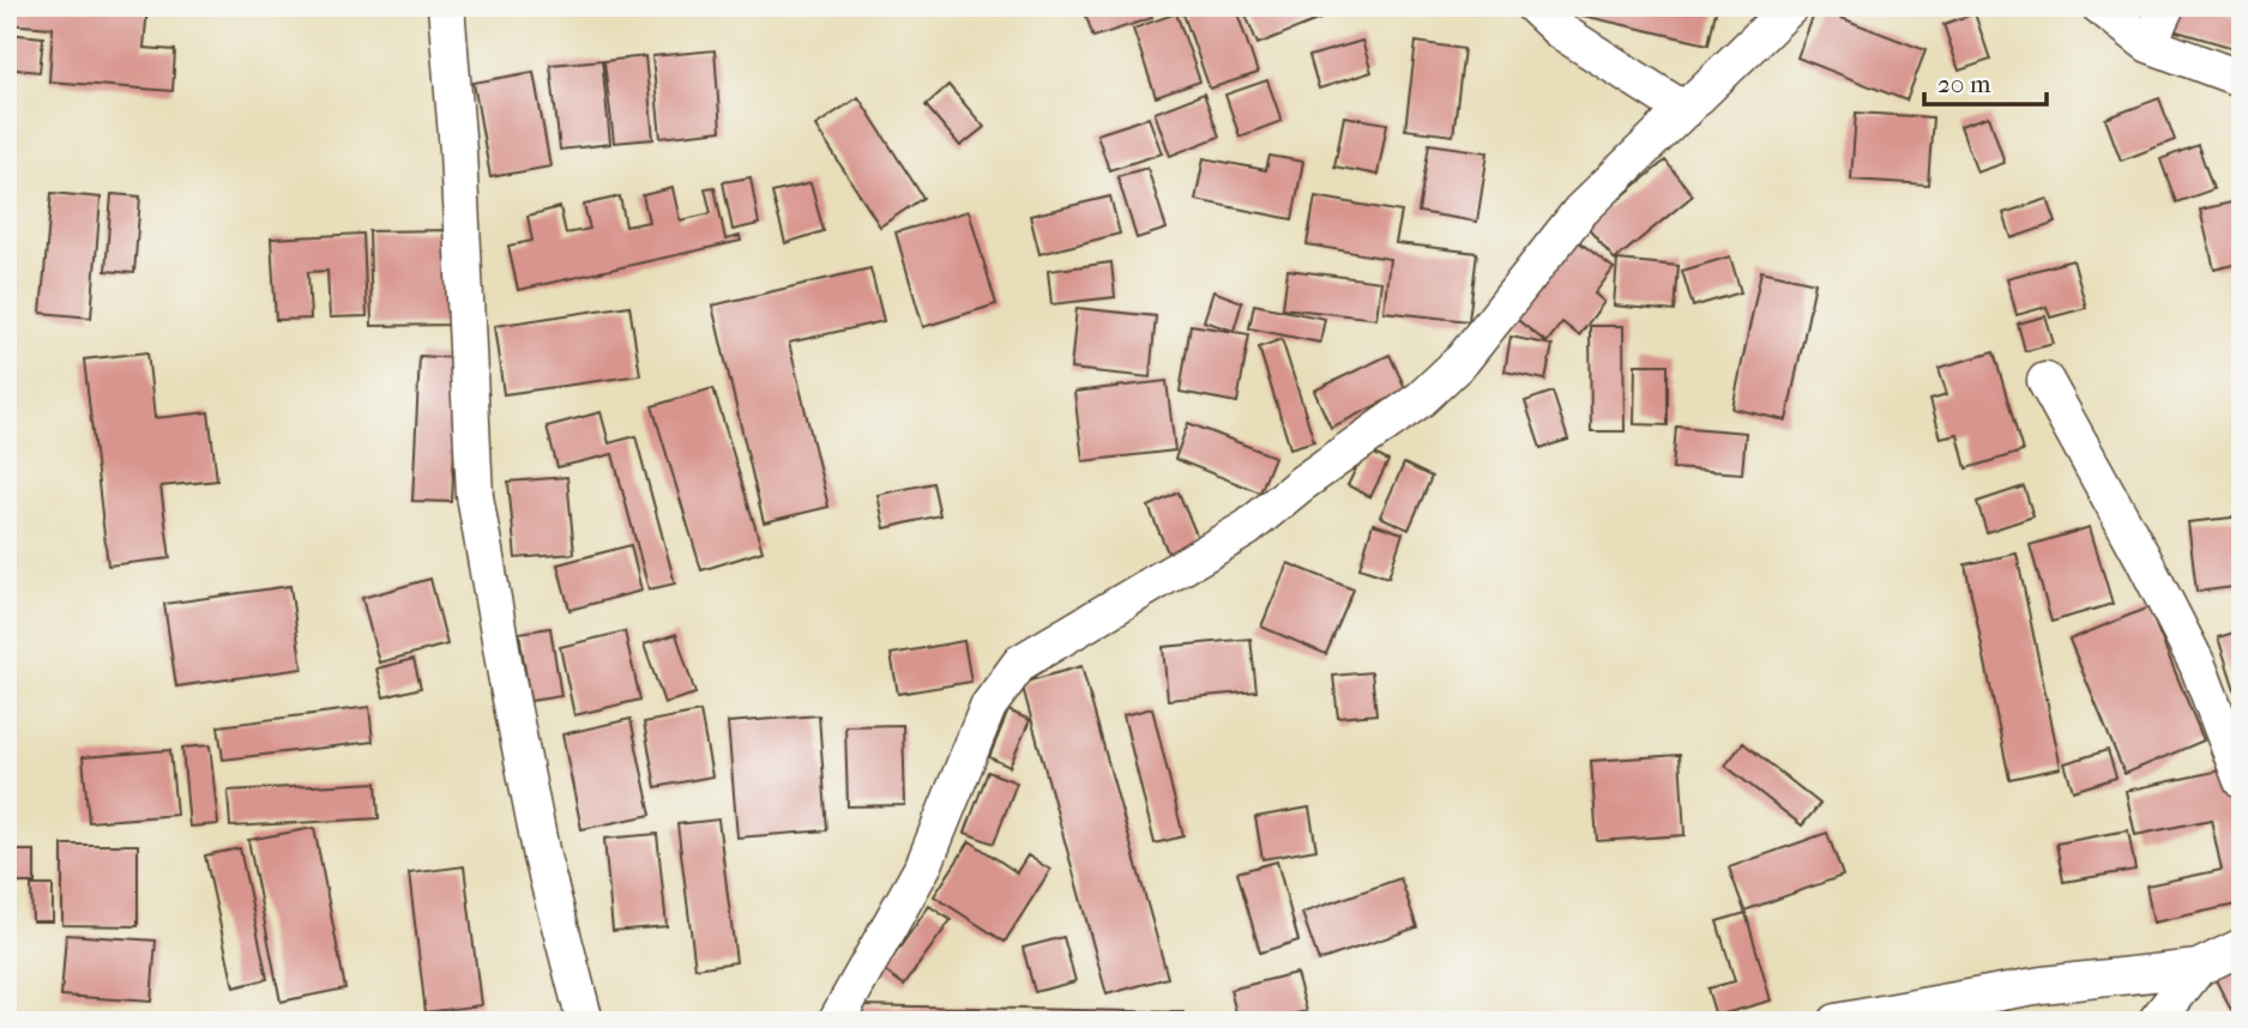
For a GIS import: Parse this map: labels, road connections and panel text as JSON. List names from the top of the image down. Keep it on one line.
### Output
{"scale_bar":"20 m"}
